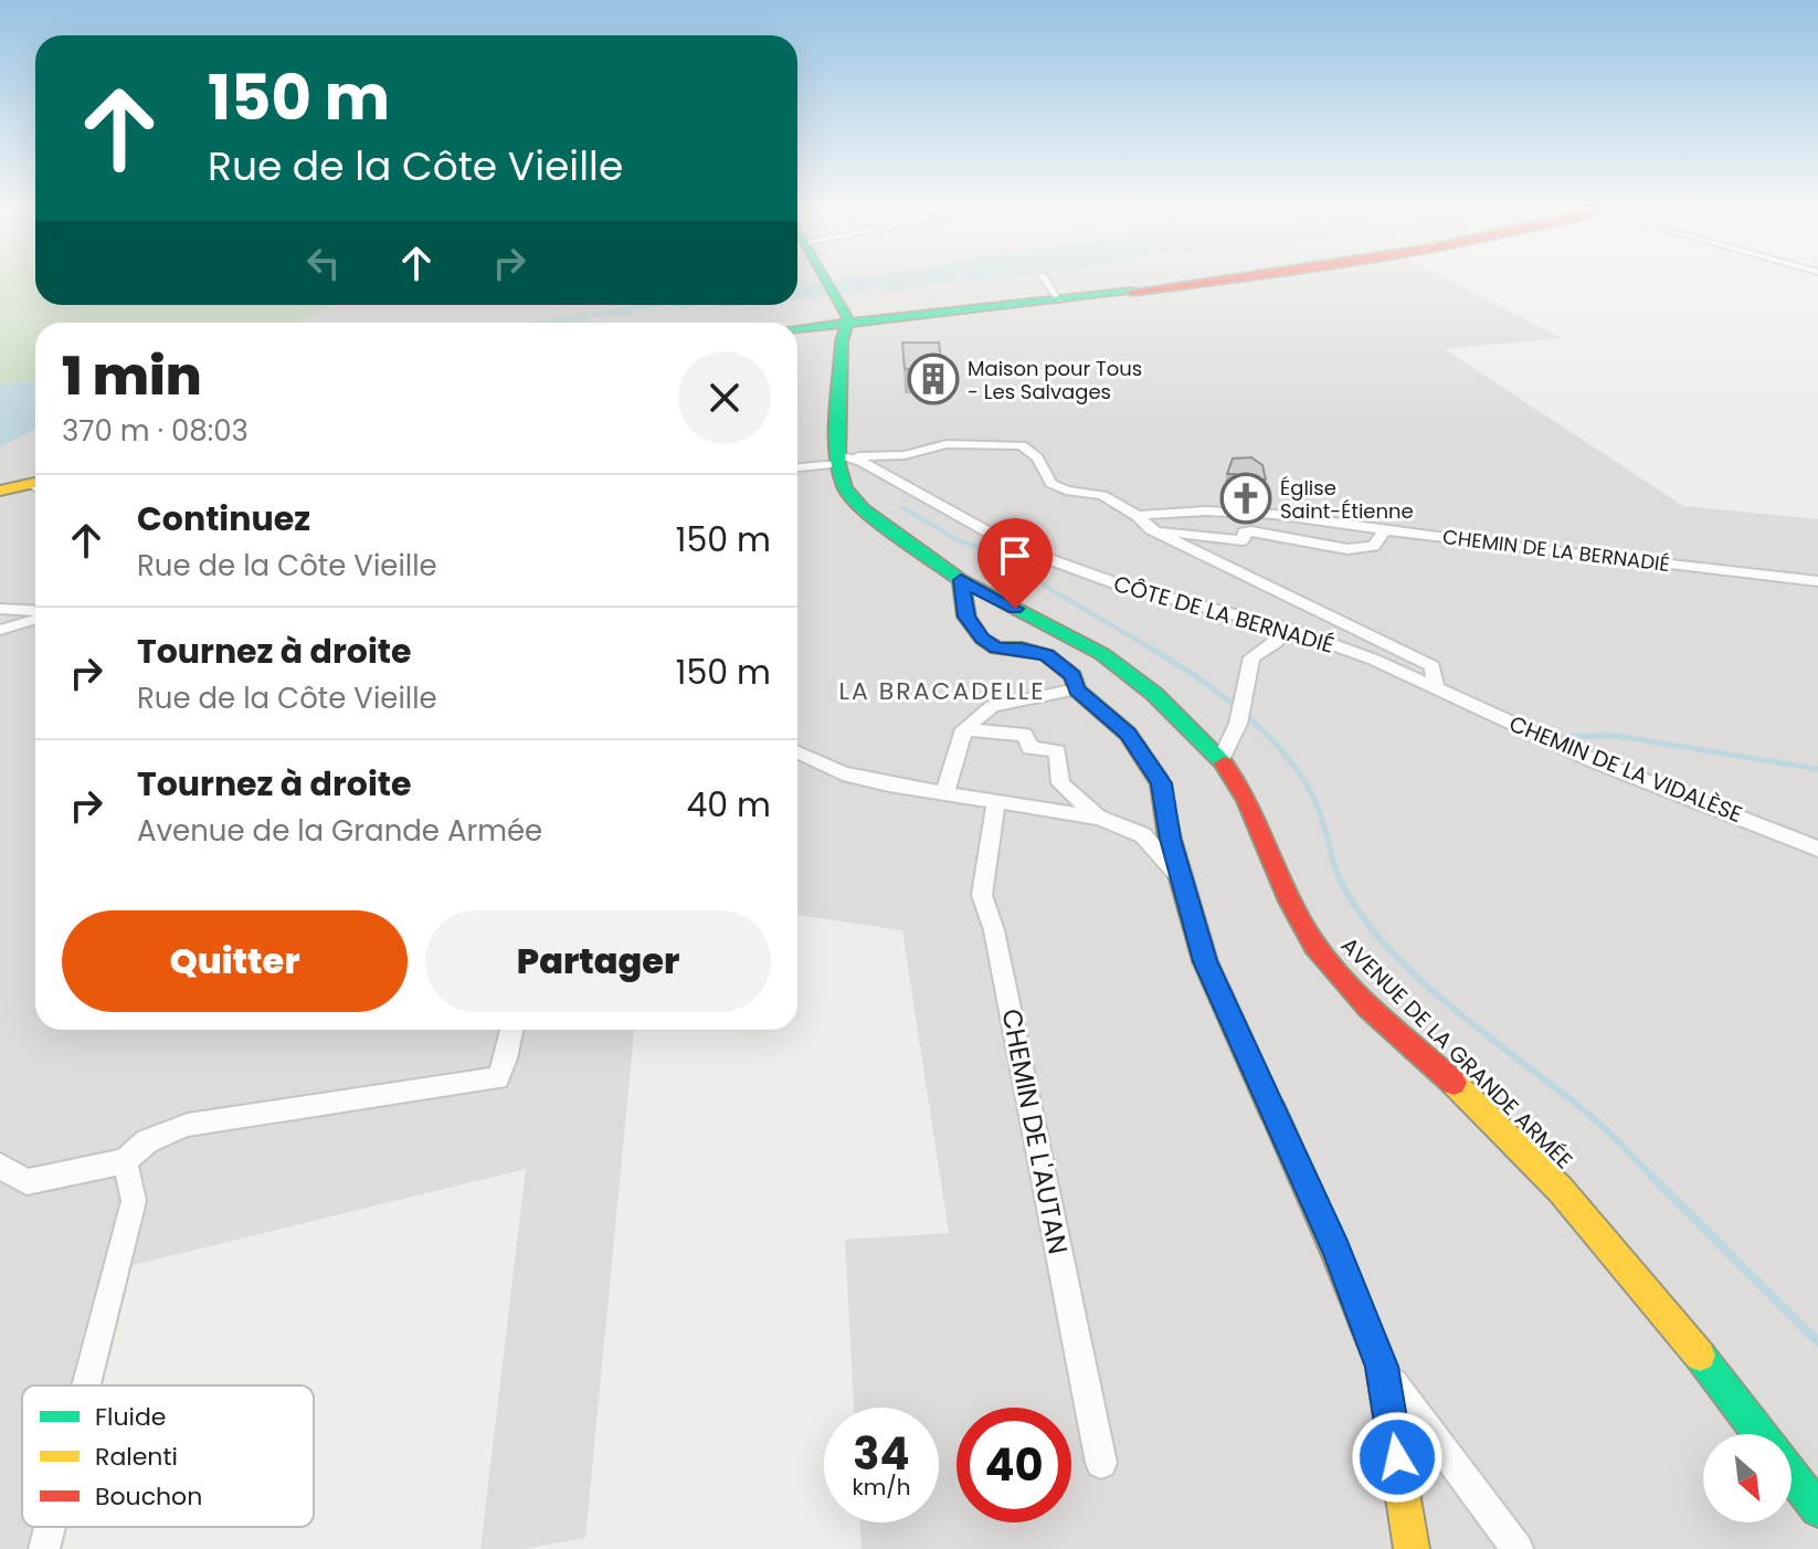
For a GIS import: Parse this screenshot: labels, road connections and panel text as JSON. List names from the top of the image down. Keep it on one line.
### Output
{"streets":{"main road":["AVENUE DE LA GRANDE ARMÉE"],"street":["CHEMIN DE LA BERNADIÉ","CÔTE DE LA BERNADIÉ","CHEMIN DE LA VIDALÈSE","CHEMIN DE L'AUTAN"]},"crossings":[["CHEMIN DE LA BERNADIÉ","CÔTE DE LA BERNADIÉ"],["CÔTE DE LA BERNADIÉ","CHEMIN DE LA VIDALÈSE"],["CÔTE DE LA BERNADIÉ","AVENUE DE LA GRANDE ARMÉE"]],"districts":["LA BRACADELLE"],"places":{"building":["Maison pour Tous - Les Salvages"],"church":["Église Saint-Étienne"]},"legend":["Fluide","Ralenti","Bouchon"],"north":"bottom right","page":{"turn":["150 m","Rue de la Côte Vieille"],"heading":["1 min","370 m · 08:03"],"list":[{"name":"Continuez","note":"Rue de la Côte Vieille","value":"150 m"},{"name":"Tournez à droite","note":"Rue de la Côte Vieille","value":"150 m"},{"name":"Tournez à droite","note":"Avenue de la Grande Armée","value":"40 m"}],"buttons":["Quitter","Partager"],"speed":"34 km/h","limit":"40"}}
